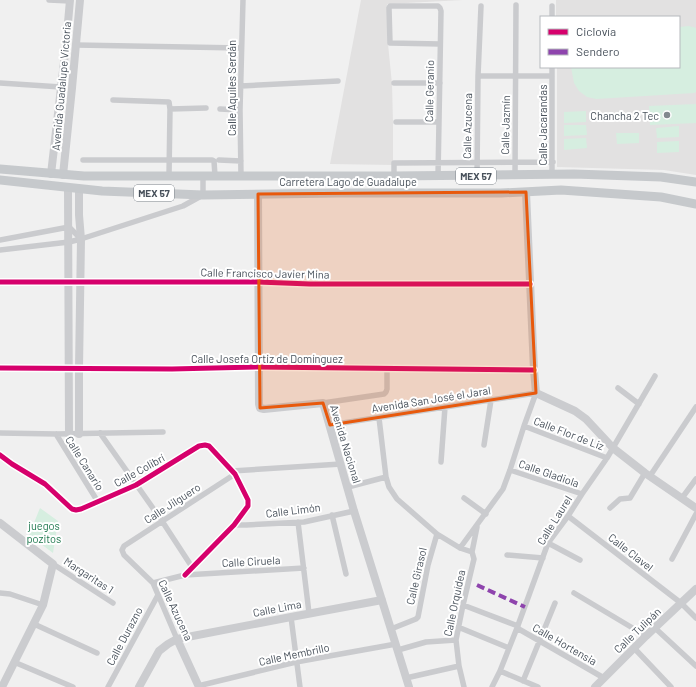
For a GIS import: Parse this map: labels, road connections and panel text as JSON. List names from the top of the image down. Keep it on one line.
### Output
{"streets":{"main road":["MEX 57","Carretera Lago de Guadalupe"],"street":["Avenida Guadalupe Victoria","Calle Aquiles Serdán","Calle Geranio","Calle Jazmín","Calle Jacarandas","Calle Azucena","Calle Francisco Javier Mina","Calle Josefa Ortiz de Domínguez","Avenida San José el Jaral","Calle Flor de Liz","Avenida Nacional","Calle Canario","Calle Colibrí","Calle Gladiola","Calle Jilguero","Calle Limón","Calle Laurel","Calle Clavel","Calle Ciruela","Margaritas 1","Calle Girasol","Calle Orquídea","Calle Lima","Calle Tulipán","Calle Durazno","Calle Hortensia","Calle Membrillo"]},"crossings":[["Avenida Guadalupe Victoria","Carretera Lago de Guadalupe"],["Calle Aquiles Serdán","Carretera Lago de Guadalupe"],["Calle Geranio","Carretera Lago de Guadalupe"],["Calle Jazmín","Carretera Lago de Guadalupe"],["Calle Jacarandas","Carretera Lago de Guadalupe"],["Calle Azucena","Carretera Lago de Guadalupe"],["Calle Azucena","Calle Jilguero"],["Calle Azucena","Calle Ciruela"],["Calle Azucena","Calle Lima"],["Calle Azucena","Calle Durazno"],["Calle Azucena","Calle Membrillo"],["Carretera Lago de Guadalupe","Avenida Nacional"],["Calle Francisco Javier Mina","Avenida Nacional"],["Calle Josefa Ortiz de Domínguez","Avenida Nacional"],["Avenida San José el Jaral","Avenida Nacional"],["Avenida San José el Jaral","Calle Orquídea"],["Calle Flor de Liz","Calle Laurel"],["Calle Flor de Liz","Calle Orquídea"],["Avenida Nacional","Calle Jilguero"],["Avenida Nacional","Calle Limón"],["Avenida Nacional","Calle Girasol"],["Avenida Nacional","Calle Lima"],["Avenida Nacional","Calle Membrillo"],["Calle Canario","Calle Colibrí"],["Calle Colibrí","Calle Jilguero"],["Calle Gladiola","Calle Laurel"],["Calle Gladiola","Calle Orquídea"],["Calle Laurel","Calle Clavel"],["Calle Laurel","Calle Hortensia"],["Calle Clavel","Calle Tulipán"],["Calle Orquídea","Calle Hortensia"],["Calle Orquídea","Calle Membrillo"],["Calle Tulipán","Calle Hortensia"]],"parks":["juegos pozitos"],"places":["Chancha 2 Tec"],"legend":["Ciclovía","Sendero"]}
